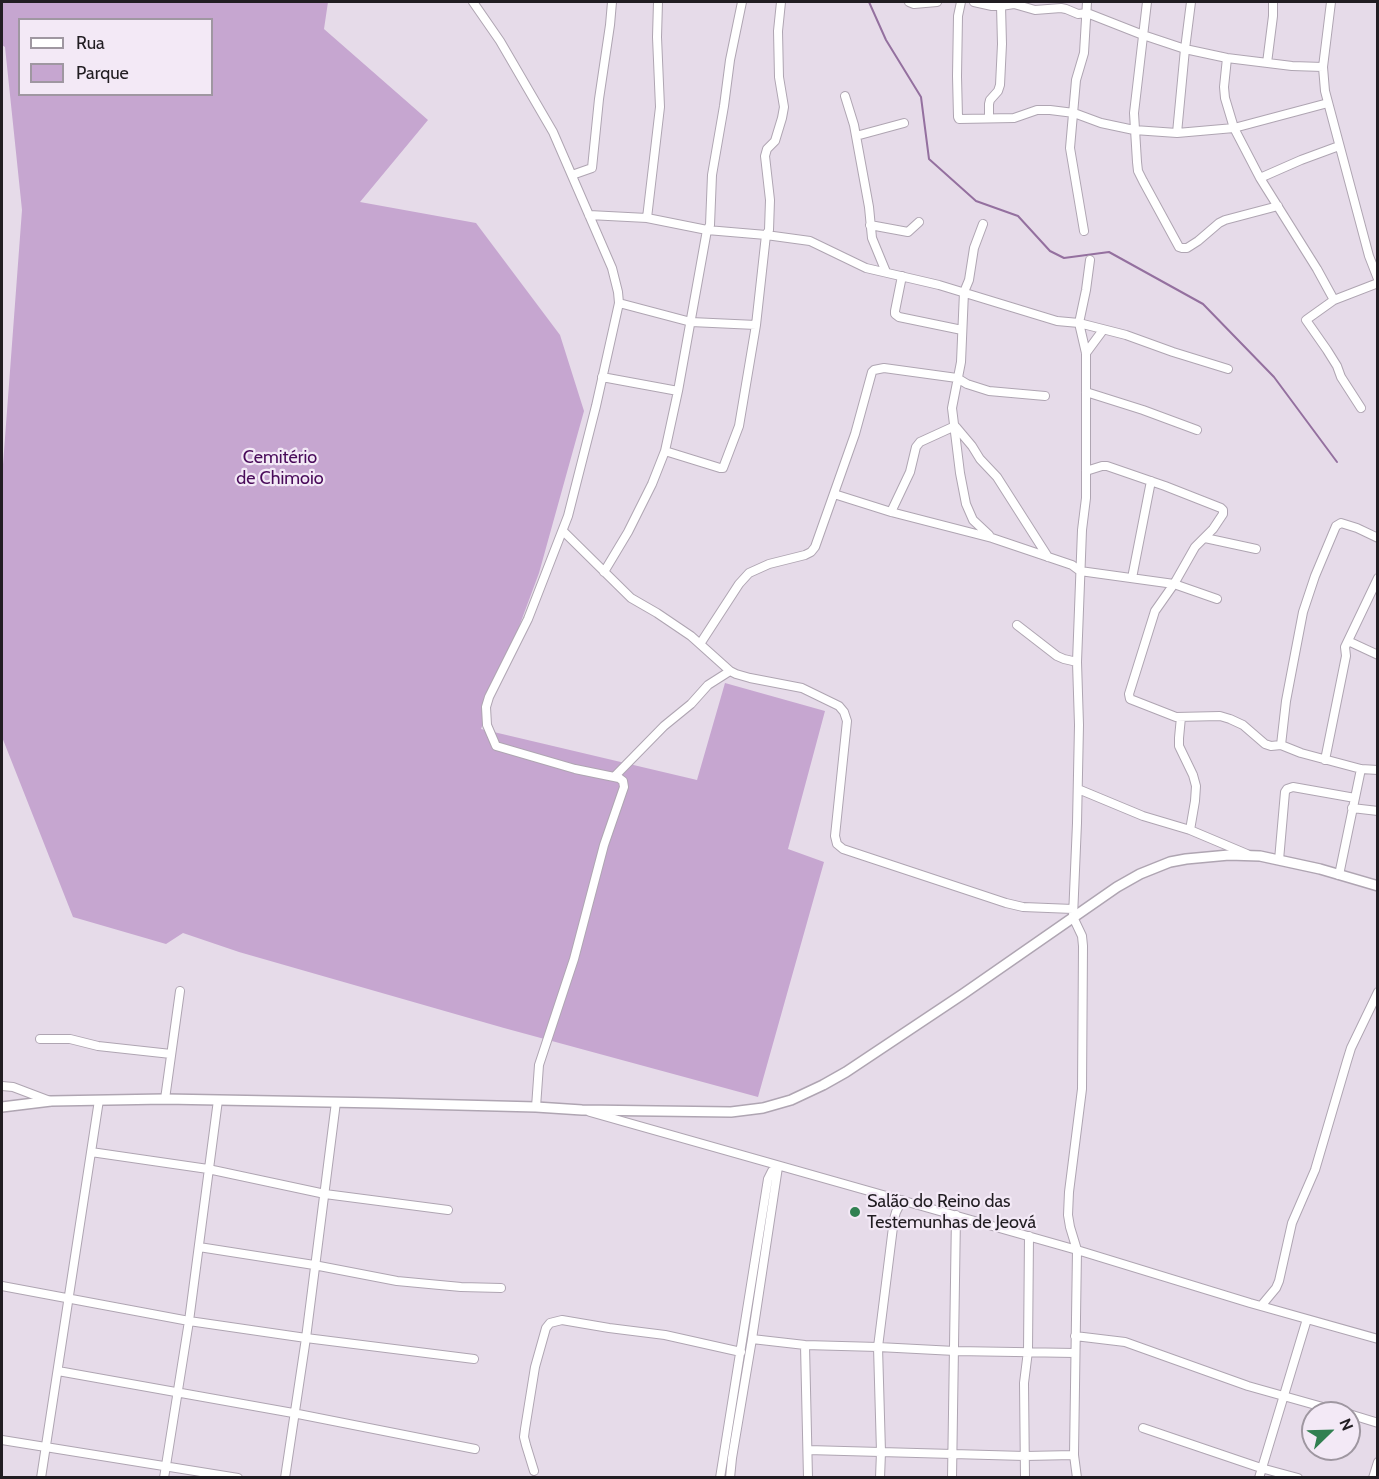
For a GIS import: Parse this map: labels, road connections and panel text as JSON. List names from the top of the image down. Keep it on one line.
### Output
{"parks":["Cemitério de Chimoio"],"places":["Salão do Reino das Testemunhas de Jeová"],"legend":["Rua","Parque"],"north":"top right"}
